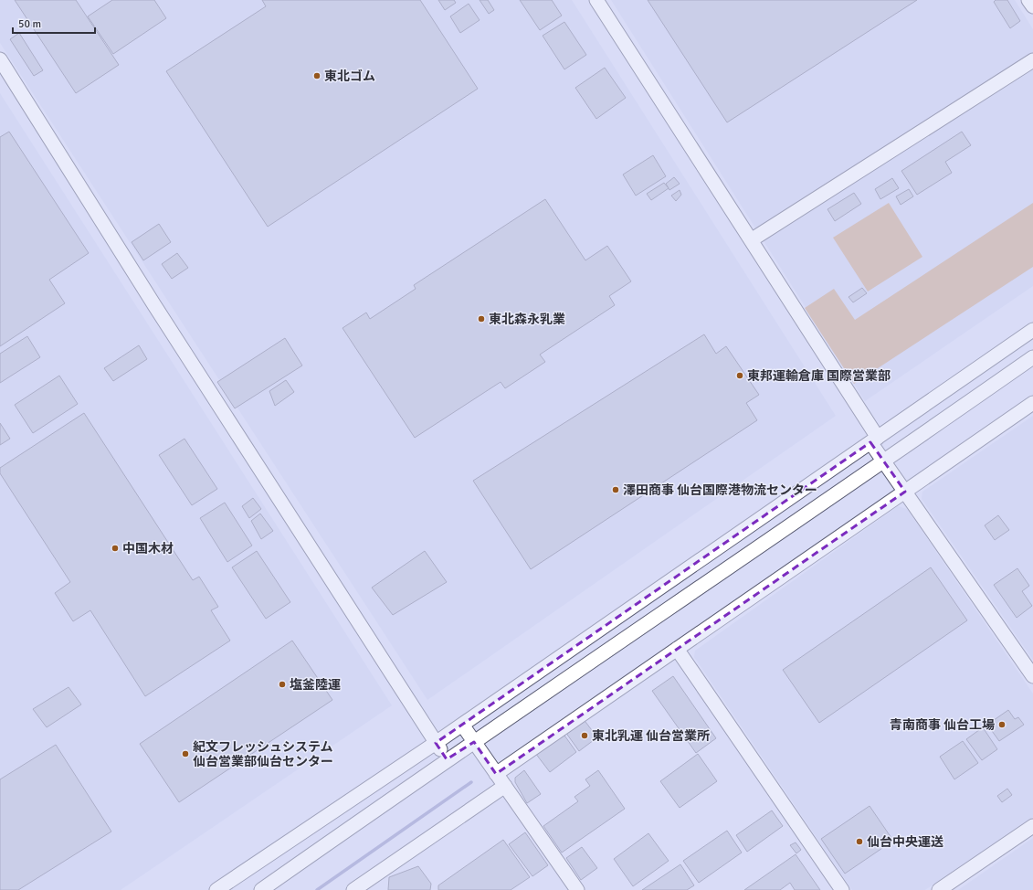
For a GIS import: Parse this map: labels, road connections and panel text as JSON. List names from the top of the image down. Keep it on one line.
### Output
{"places":["東北ゴム","東北森永乳業","東邦運輸倉庫 国際営業部","澤田商事 仙台国際港物流センター","中国木材","塩釜陸運","青南商事 仙台工場","東北乳運 仙台営業所","紀文フレッシュシステム 仙台営業部仙台センター","仙台中央運送"],"scale_bar":"50 m"}
